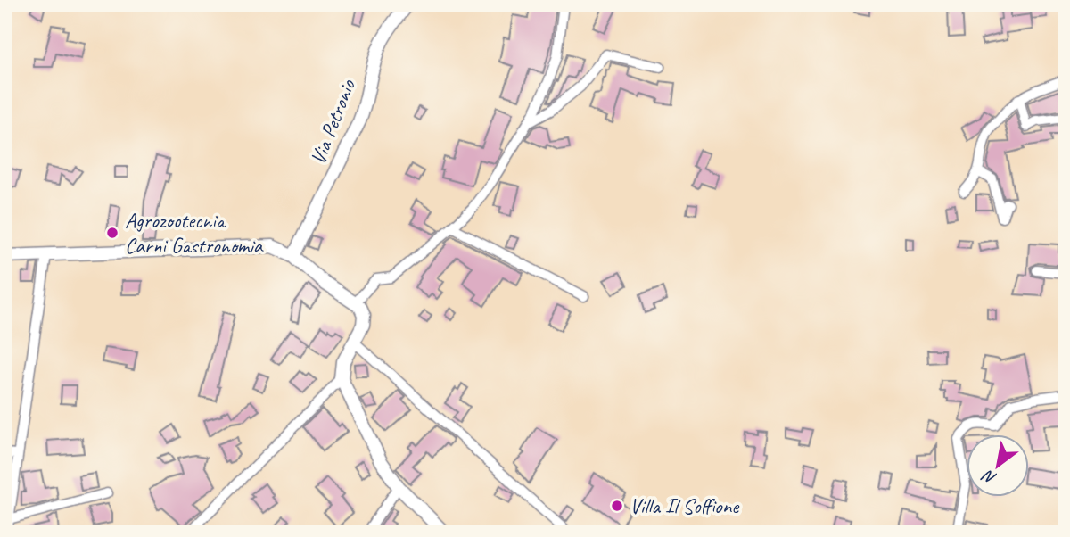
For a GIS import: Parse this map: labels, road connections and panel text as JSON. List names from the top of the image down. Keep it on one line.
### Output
{"streets":{"street":["Via Petronio"]},"places":["Agrozootecnia Carni Gastronomia","Villa Il Soffione"],"north":"bottom left"}
